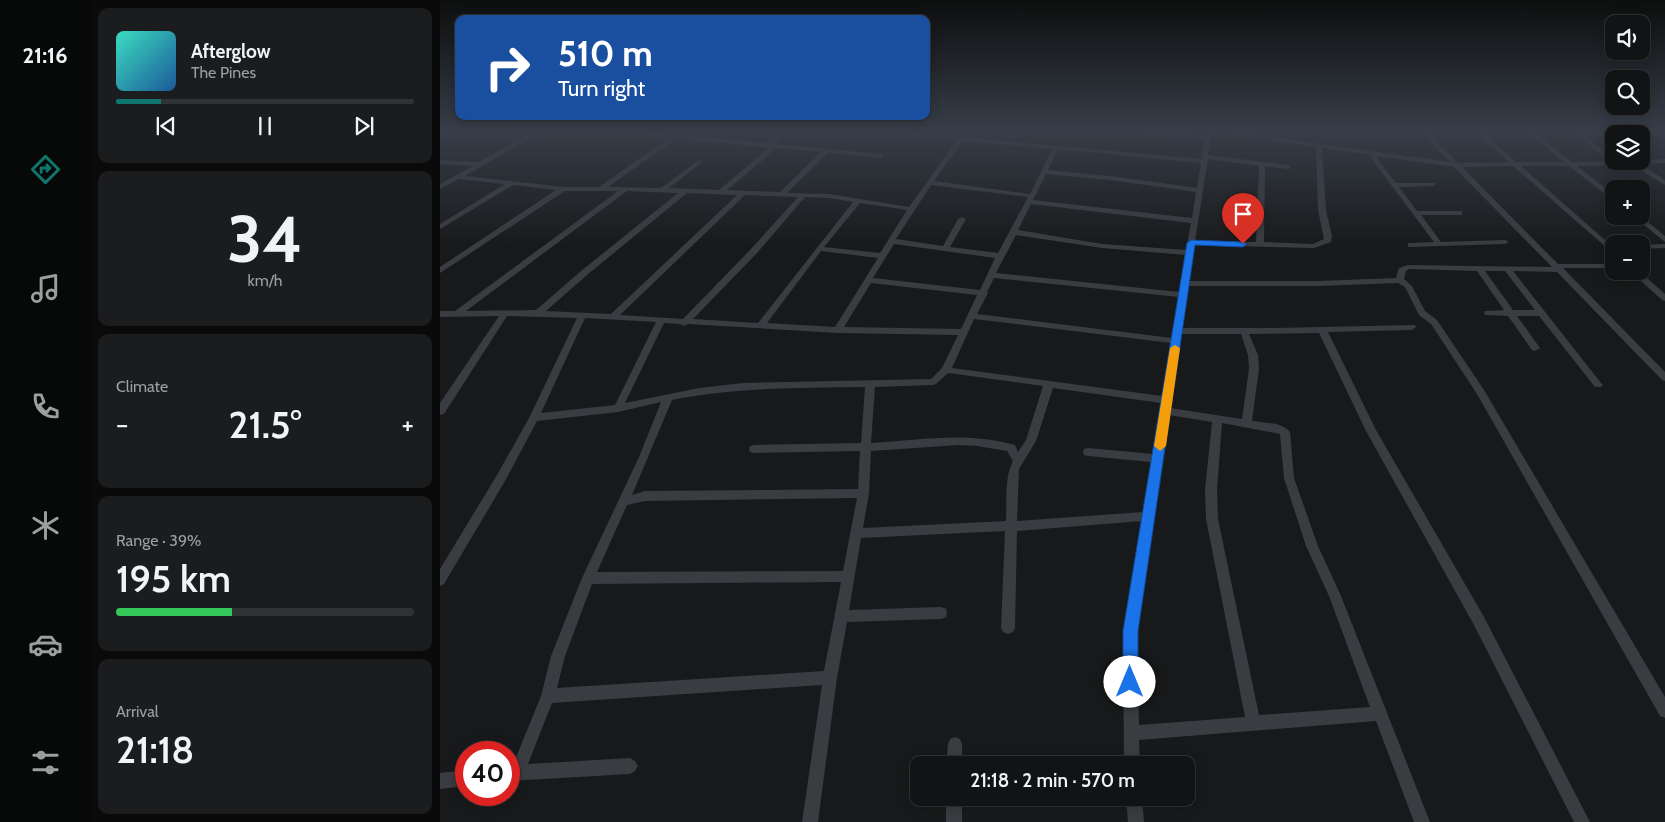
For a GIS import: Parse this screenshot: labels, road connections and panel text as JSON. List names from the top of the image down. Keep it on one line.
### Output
{"page":{"tabs":"21:16","map_buttons":["+","−"],"turn":["510 m","Turn right"],"song":["Afterglow","The Pines"],"tile":[["34","km/h"],"Climate",["Range · 39%","195 km"],["Arrival","21:18"]],"heat":["−","21.5°","+"],"limit":"40","trip":"21:18 · 2 min · 570 m"}}
